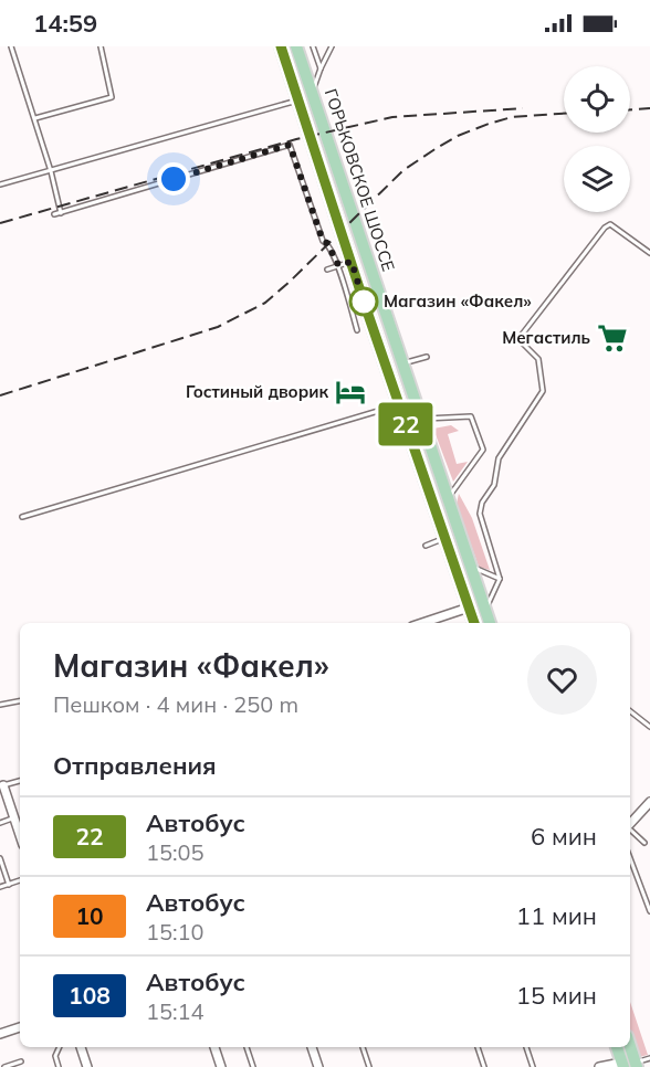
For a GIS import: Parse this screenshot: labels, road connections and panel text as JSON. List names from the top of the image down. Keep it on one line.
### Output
{"streets":{"main road":["ГОРЬКОВСКОЕ ШОССЕ"]},"places":{"other":["Магазин «Факел»"],"supermarket":["Мегастиль"],"hotel":["Гостиный дворик"]},"lines":["bus line 22"],"page":{"status":"14:59","on_map":"22","heading":[["Магазин «Факел»","Пешком · 4 мин · 250 m"],"Отправления"],"list":[{"mark":"22","name":"Автобус","note":"15:05","value":"6 мин"},{"mark":"10","name":"Автобус","note":"15:10","value":"11 мин"},{"mark":"108","name":"Автобус","note":"15:14","value":"15 мин"}]}}
